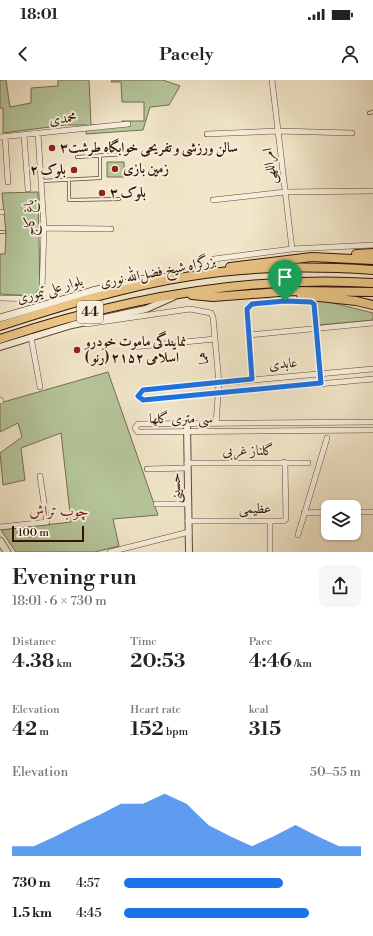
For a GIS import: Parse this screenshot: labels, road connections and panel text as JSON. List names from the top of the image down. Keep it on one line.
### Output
{"streets":{"highway":["بزرگراه شیخ فضل‌الله نوری","44"],"main road":["بلوار علی تیموری"],"street":["محمدی","امراللهی","باغ کاج","هما","عابدی","سی متری گلها","گلناز غربی","حسینی","عظیمی"]},"crossings":[["محمدی","باغ کاج"],["بزرگراه شیخ فضل‌الله نوری","بلوار علی تیموری"],["هما","عابدی"],["هما","سی متری گلها"],["سی متری گلها","حسینی"],["گلناز غربی","حسینی"],["گلناز غربی","عظیمی"],["حسینی","عظیمی"]],"districts":["چوب تراش"],"places":["سالن ورزشی و تفریحی خوابگاه طرشت۳","زمین بازی","بلوک ۲","بلوک ۳","نمایندگی ماموت خودرو ( رنو) اسلامی ۲۱۵۲"],"scale_bar":"100 m","page":{"status":"18:01","header":"Pacely","scale":"100 m","heading":["Evening run","18:01 · 6 × 730 m"],"stats":[["Distance","4.38 km"],["Time","20:53"],["Pace","4:46 /km"],["Elevation","42 m"],["Heart rate","152 bpm"],["kcal","315"]],"chart":["Elevation","50–55 m"],"list":[{"name":"730 m","note":"4:57"},{"name":"1.5 km","note":"4:45"}]}}
